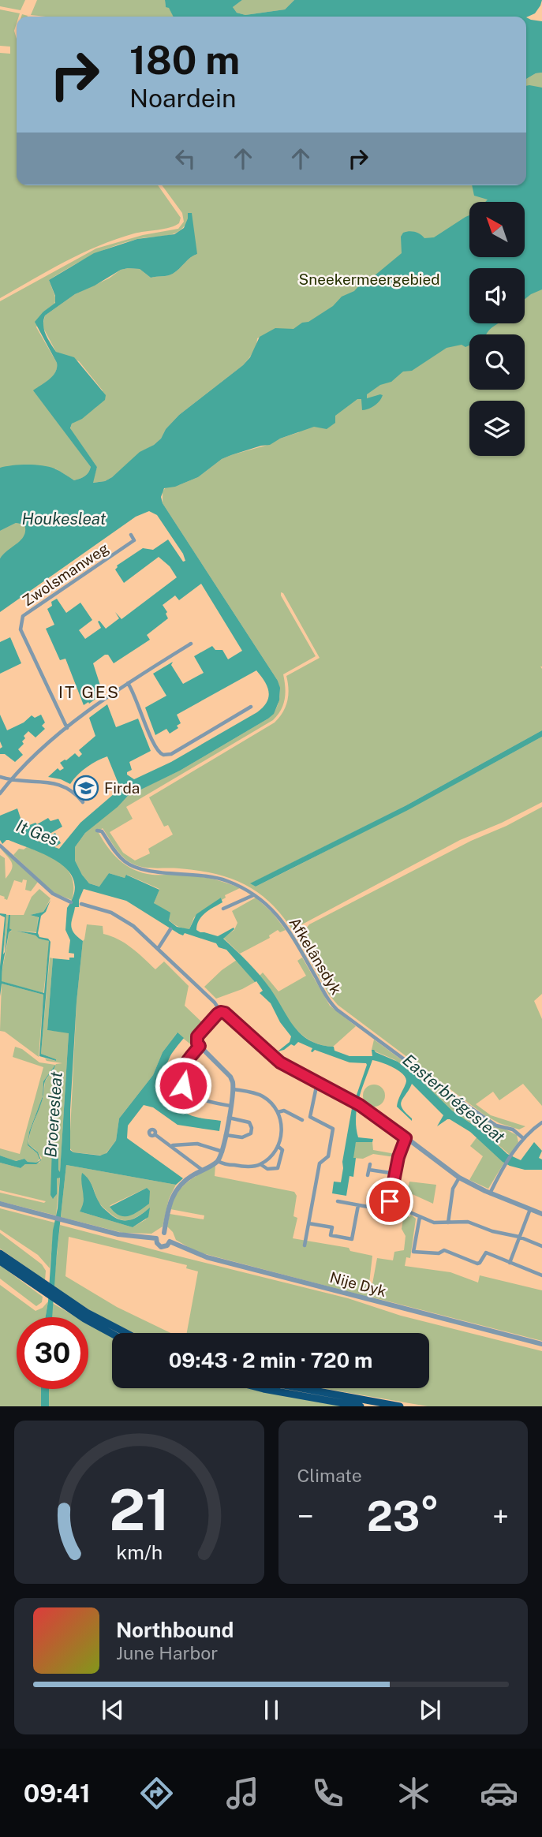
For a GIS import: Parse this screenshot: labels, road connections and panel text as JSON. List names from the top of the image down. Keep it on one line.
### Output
{"streets":{"street":["Zwolsmanweg","Afkelânsdyk","Nije Dyk"]},"districts":["IT GES"],"water":["Houkesleat","It Ges","Easterbrégesleat","Broeresleat"],"parks":["Sneekermeergebied"],"places":{"school or university":["Firda"]},"north":"top left","page":{"turn":["180 m","Noardein"],"limit":"30","trip":"09:43 · 2 min · 720 m","tile":"Climate","heat":["−","23°","+"],"song":["Northbound","June Harbor"],"tabs":"09:41","gauge":["21","km/h"]}}
